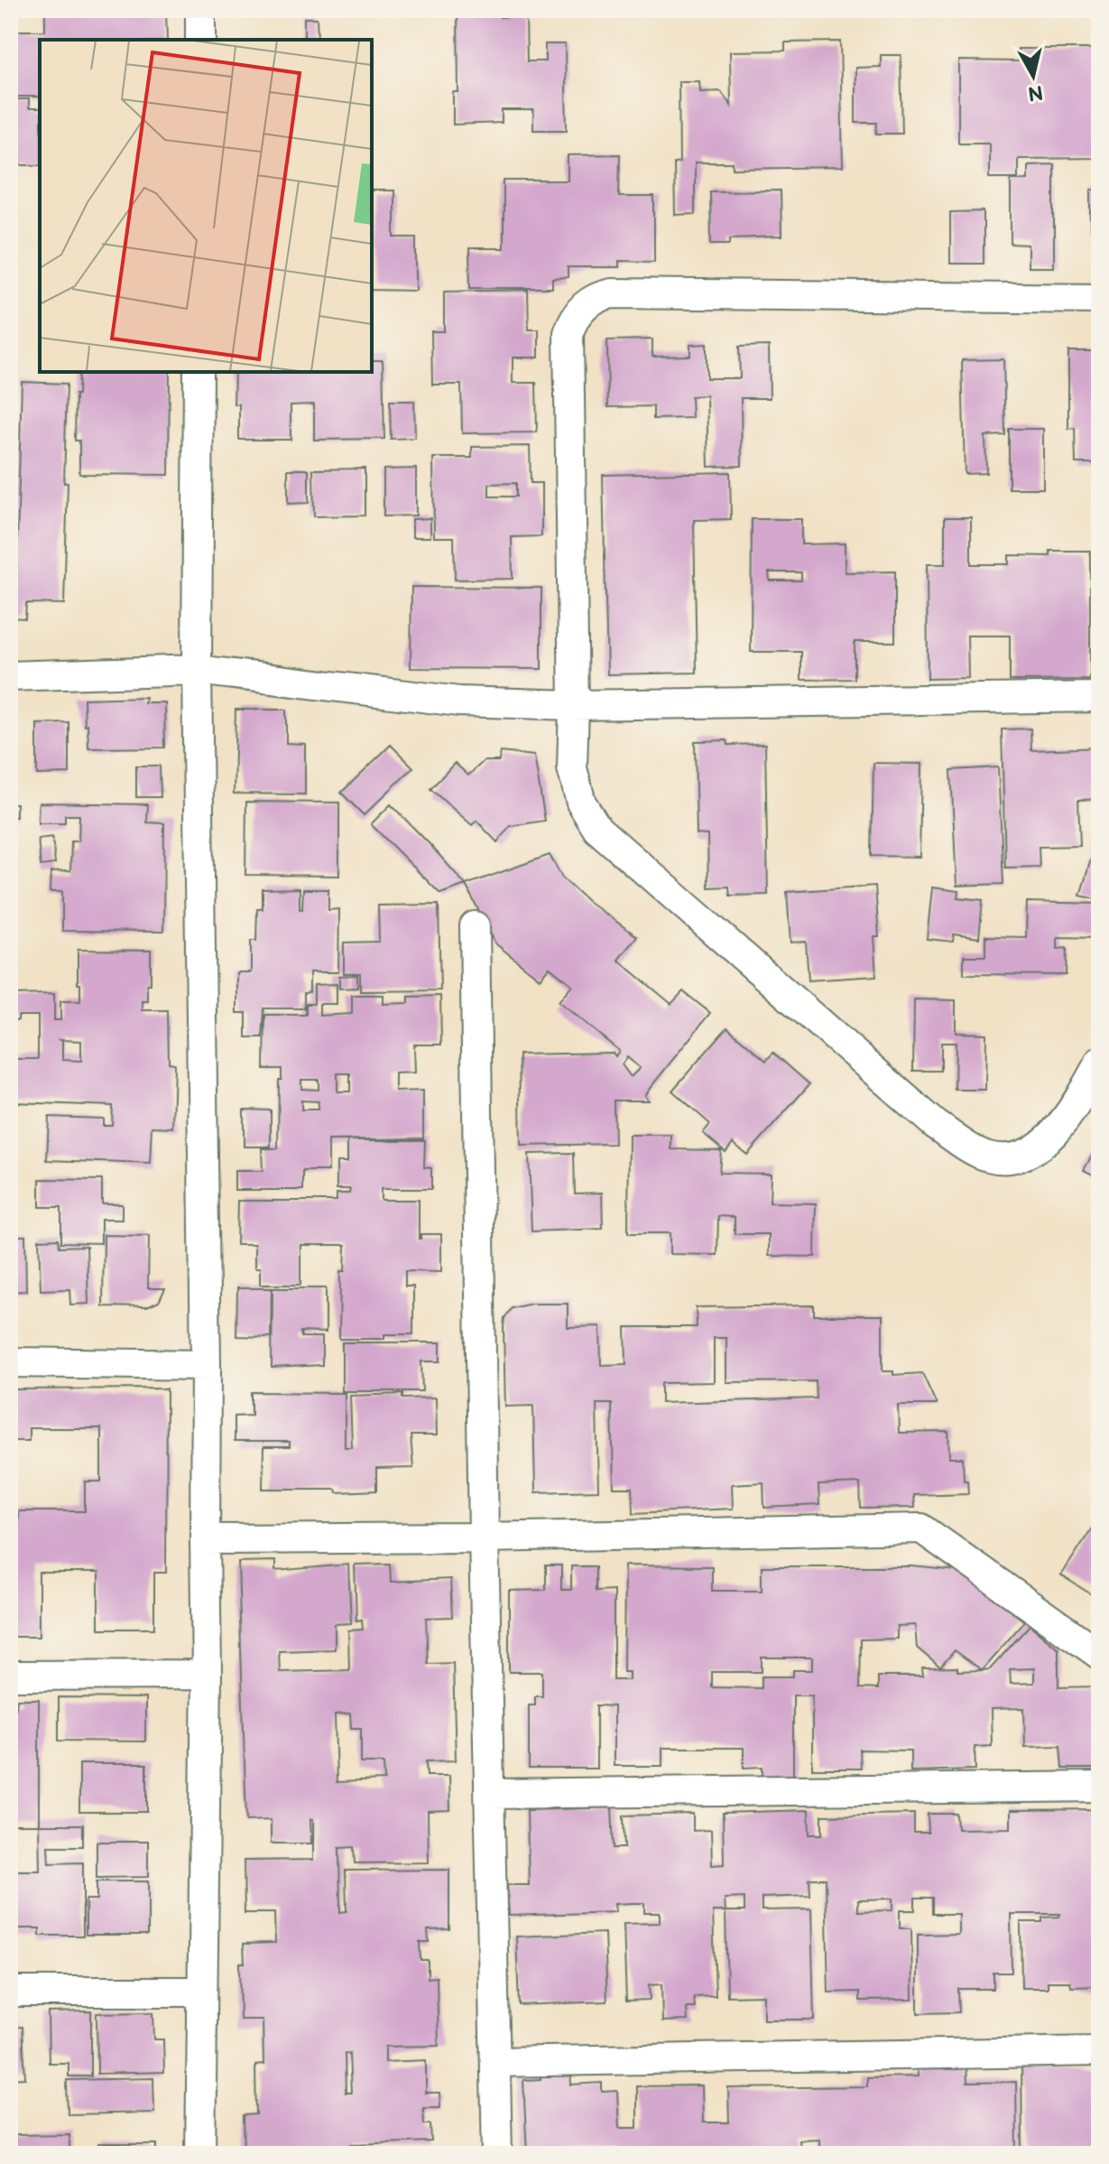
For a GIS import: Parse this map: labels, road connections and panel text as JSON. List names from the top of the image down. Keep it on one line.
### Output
{"north":"bottom"}
